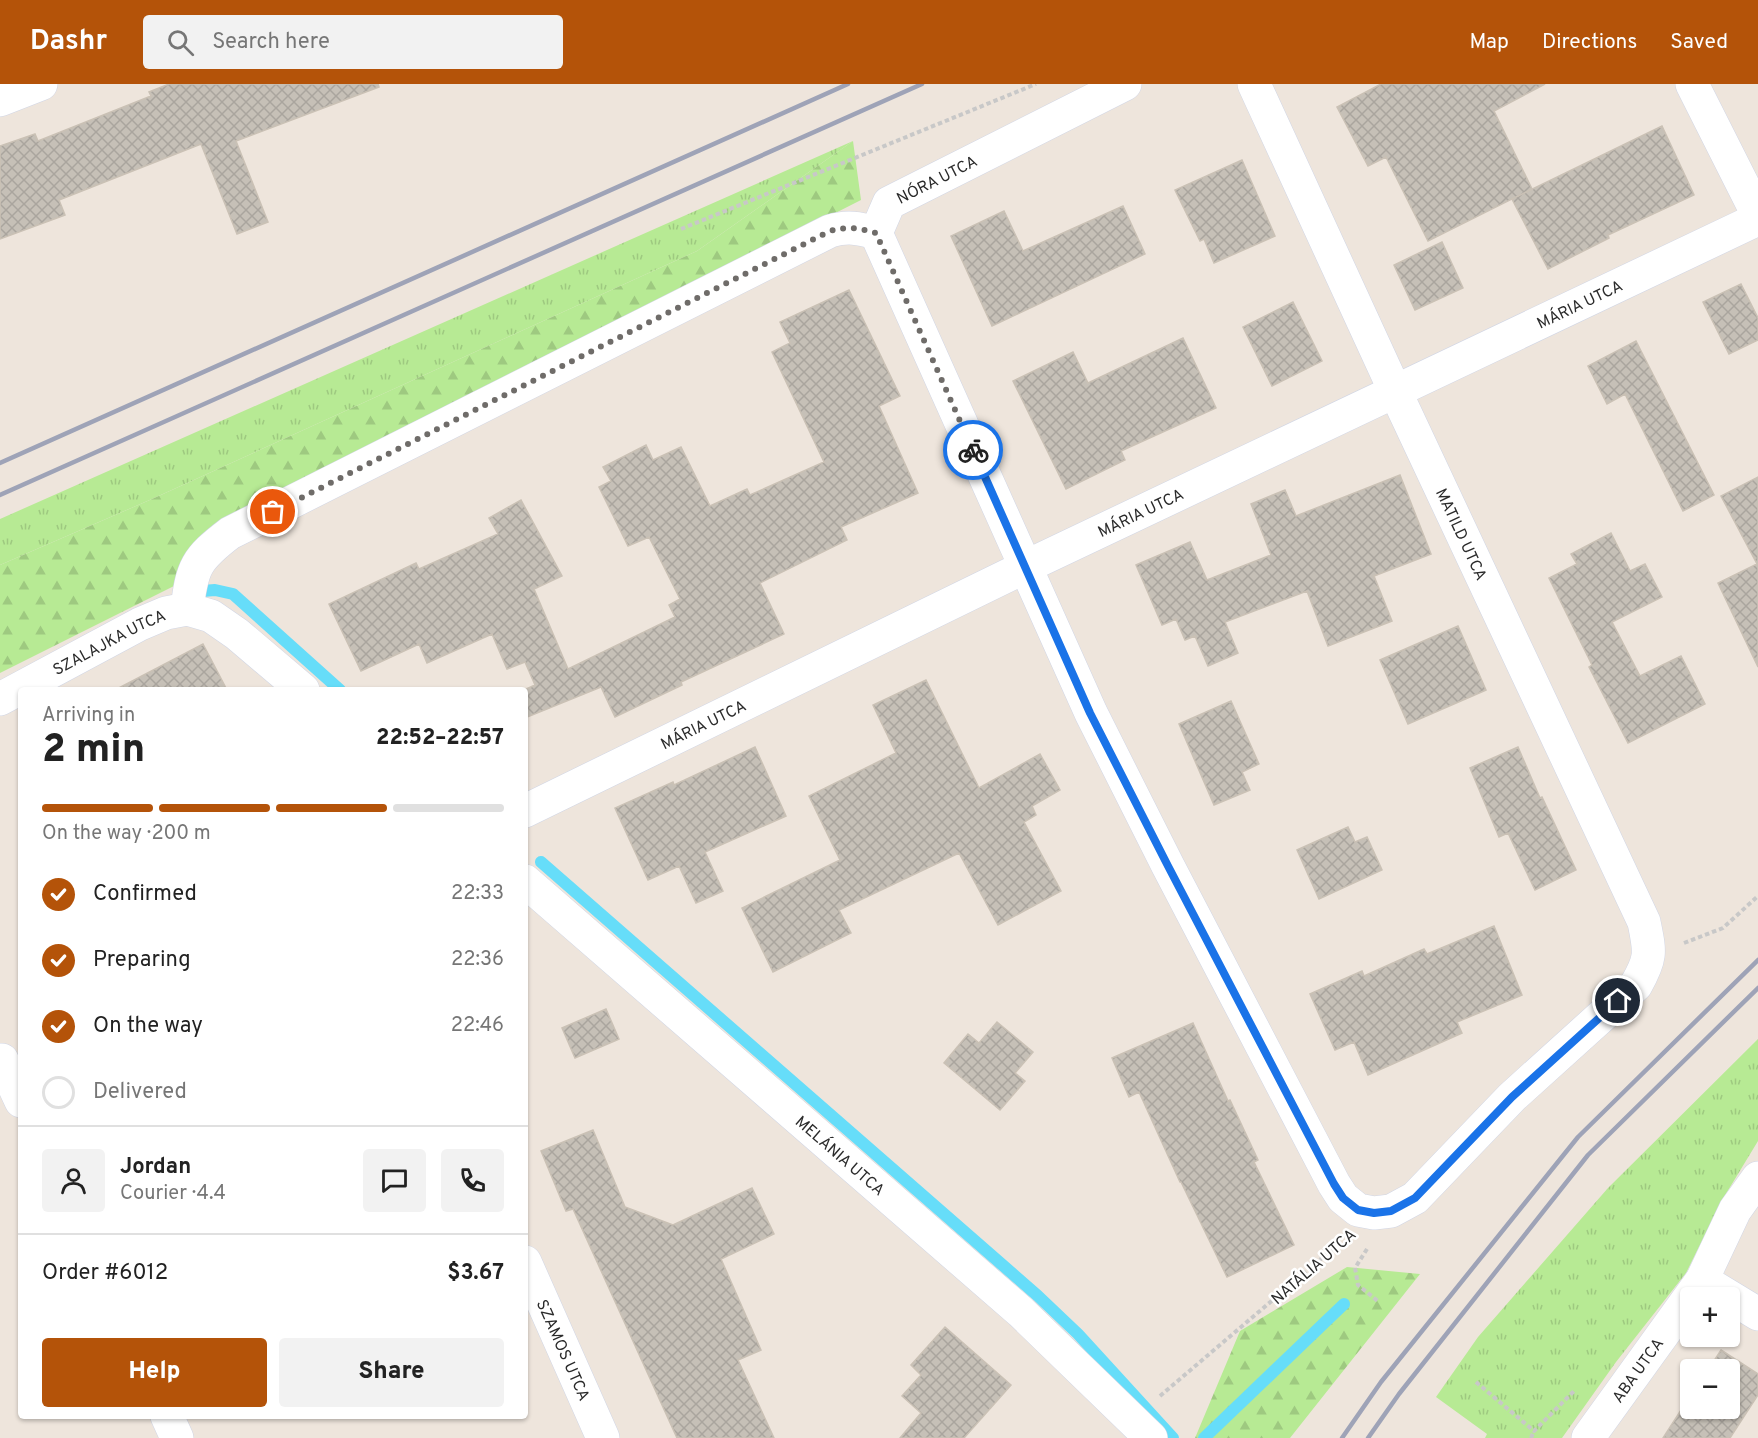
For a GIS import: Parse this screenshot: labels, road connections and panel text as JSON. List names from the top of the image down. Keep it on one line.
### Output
{"streets":{"street":["NÓRA UTCA","MÁRIA UTCA","MATILD UTCA","SZALAJKA UTCA","MELÁNIA UTCA","SZAMOS UTCA","ABA UTCA"],"path":["NATÁLIA UTCA"]},"crossings":[["MÁRIA UTCA","MATILD UTCA"]],"page":{"header":"Dashr","search":"Search here","nav":["Map","Directions","Saved"],"heading":["2 min","Arriving in","22:52–22:57"],"panel":["Jordan","Courier · 4.4","Order #6012","$3.67"],"bar":"On the way · 200 m","list":[["Confirmed","22:33"],["Preparing","22:36"],["On the way","22:46"],"Delivered"],"map_buttons":["+","−"],"buttons":["Help","Share"]}}
